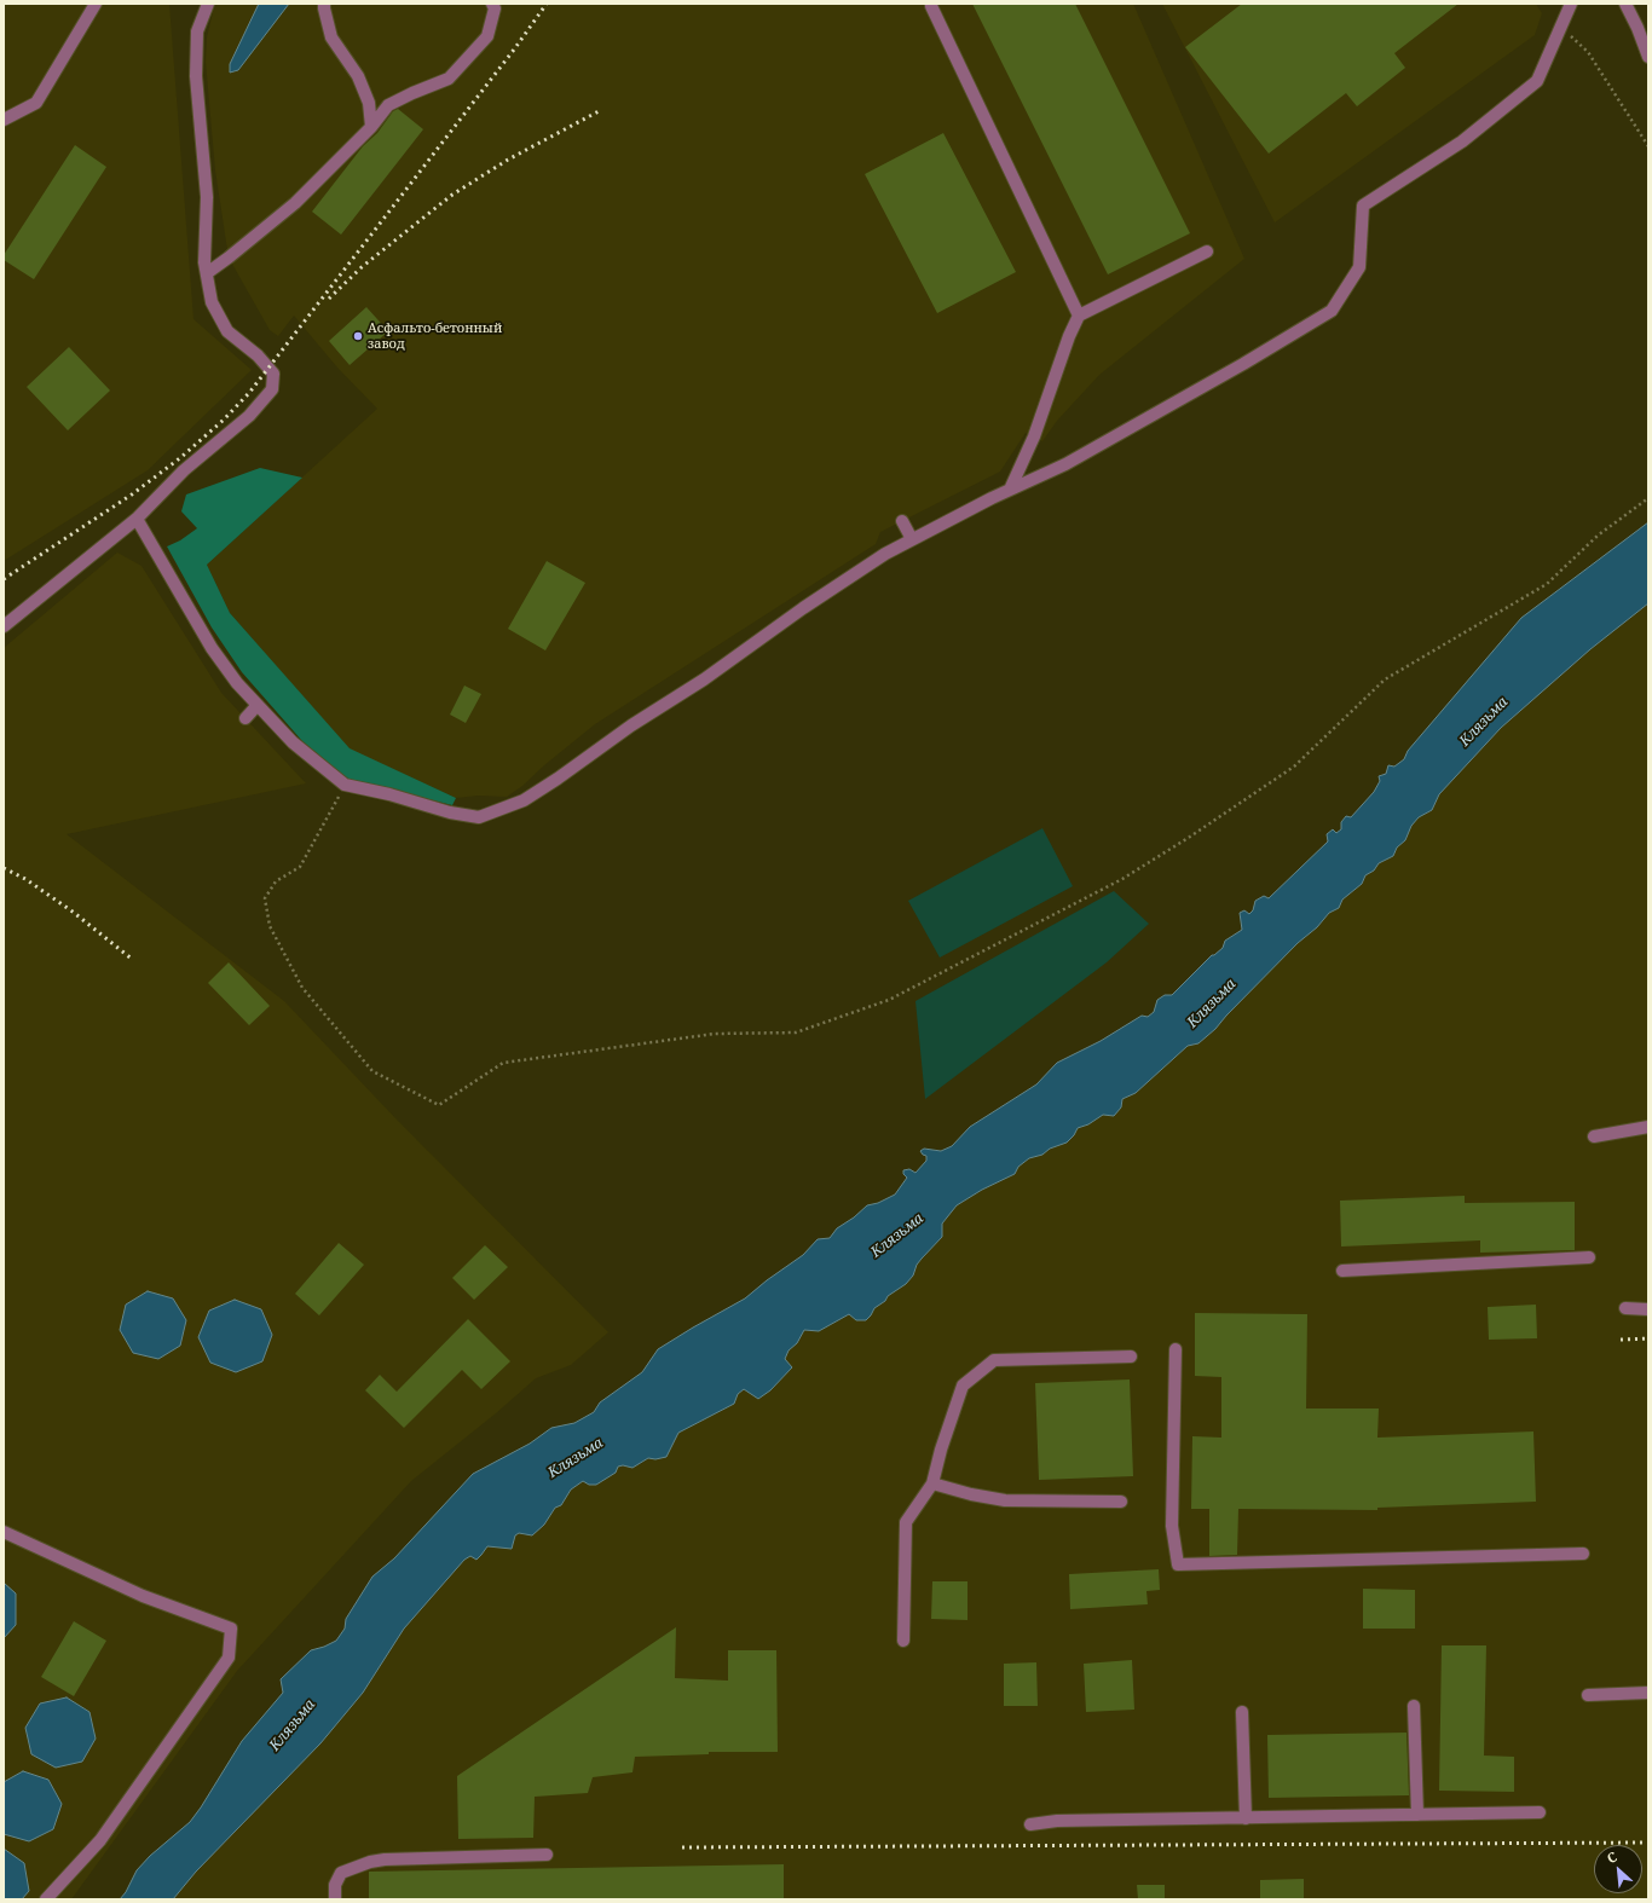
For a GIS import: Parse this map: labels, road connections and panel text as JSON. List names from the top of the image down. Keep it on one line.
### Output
{"water":["Клязьма"],"places":["Асфальто-бетонный завод"],"north":"top left"}
